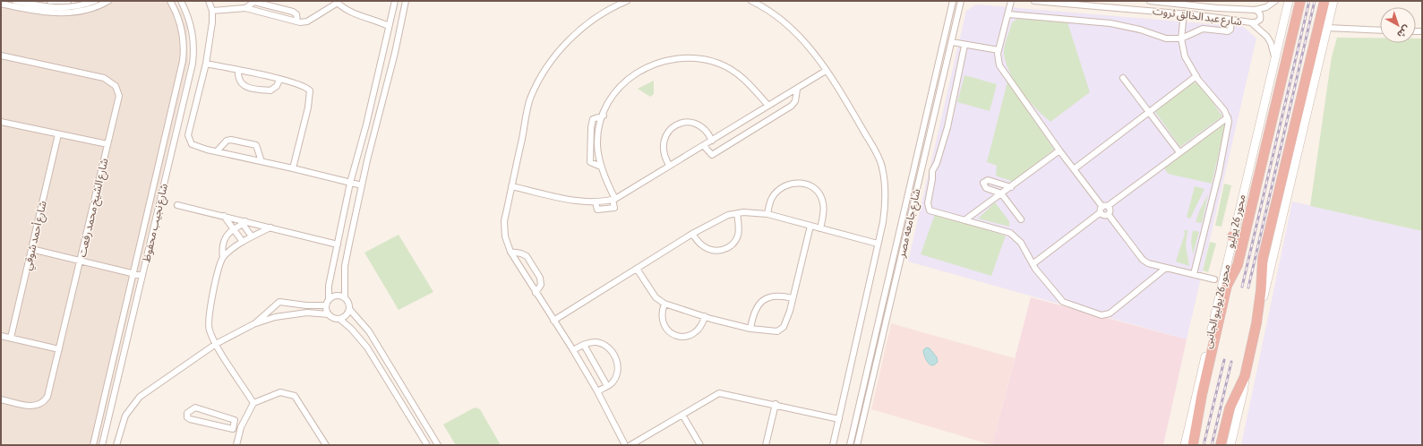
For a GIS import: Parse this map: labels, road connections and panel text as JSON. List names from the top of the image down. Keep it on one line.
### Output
{"streets":{"highway":["محور 26 يوليو"],"main road":["محور 26 يوليو الجانبى"],"street":["شارع عبد الخالق ثروت","شارع الشيخ محمد رفعت","شارع نجيب محفوظ","شارع جامعه مصر","شارع أحمد شوقي"]},"crossings":[["شارع عبد الخالق ثروت","محور 26 يوليو الجانبى"],["محور 26 يوليو","محور 26 يوليو الجانبى"]],"north":"bottom right"}
